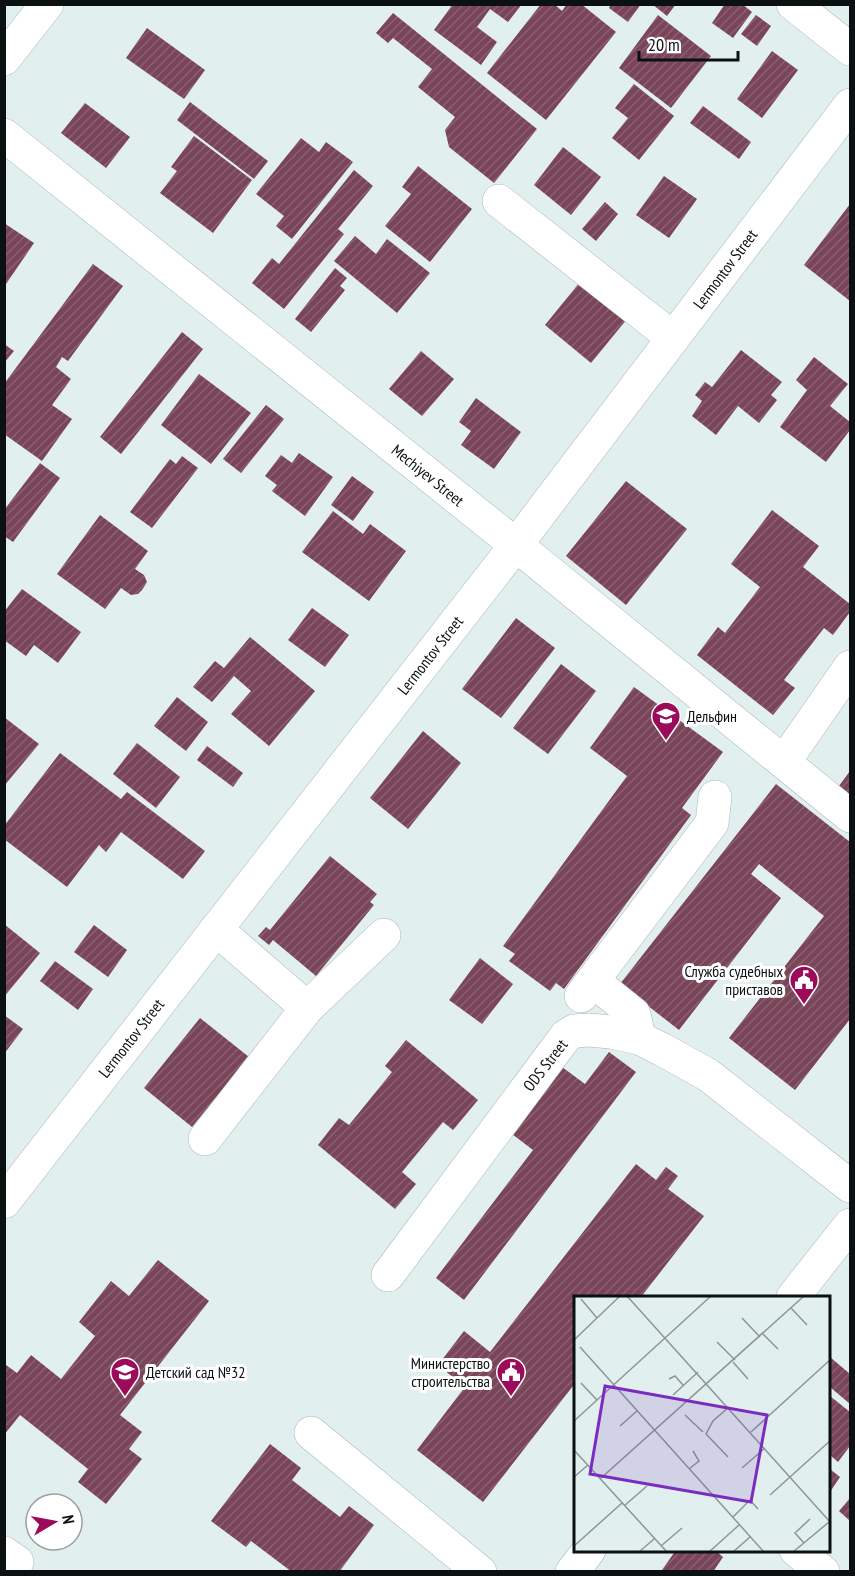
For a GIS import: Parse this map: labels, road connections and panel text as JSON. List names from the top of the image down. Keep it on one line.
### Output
{"streets":{"street":["Lermontov Street","Mechiyev Street","ODS Street"]},"crossings":[["Lermontov Street","Mechiyev Street"]],"places":{"school or university":["Дельфин","Детский сад №32"],"public building":["Служба судебных приставов","Министерство строительства"]},"scale_bar":"20 m","north":"right"}
